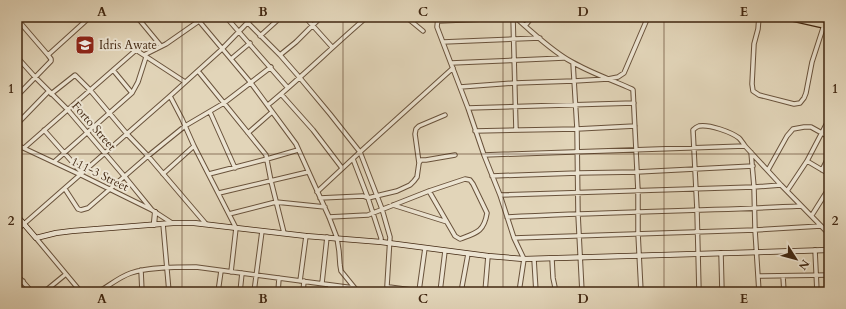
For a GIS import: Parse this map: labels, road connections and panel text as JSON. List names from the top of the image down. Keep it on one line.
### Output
{"streets":{"street":["Forto Street","111-3 Street"]},"crossings":[["Forto Street","111-3 Street"]],"places":{"school or university":["Idris Awate"]},"north":"bottom right","grid":{"columns":["A","B","C","D","E"],"rows":["1","2"]}}
